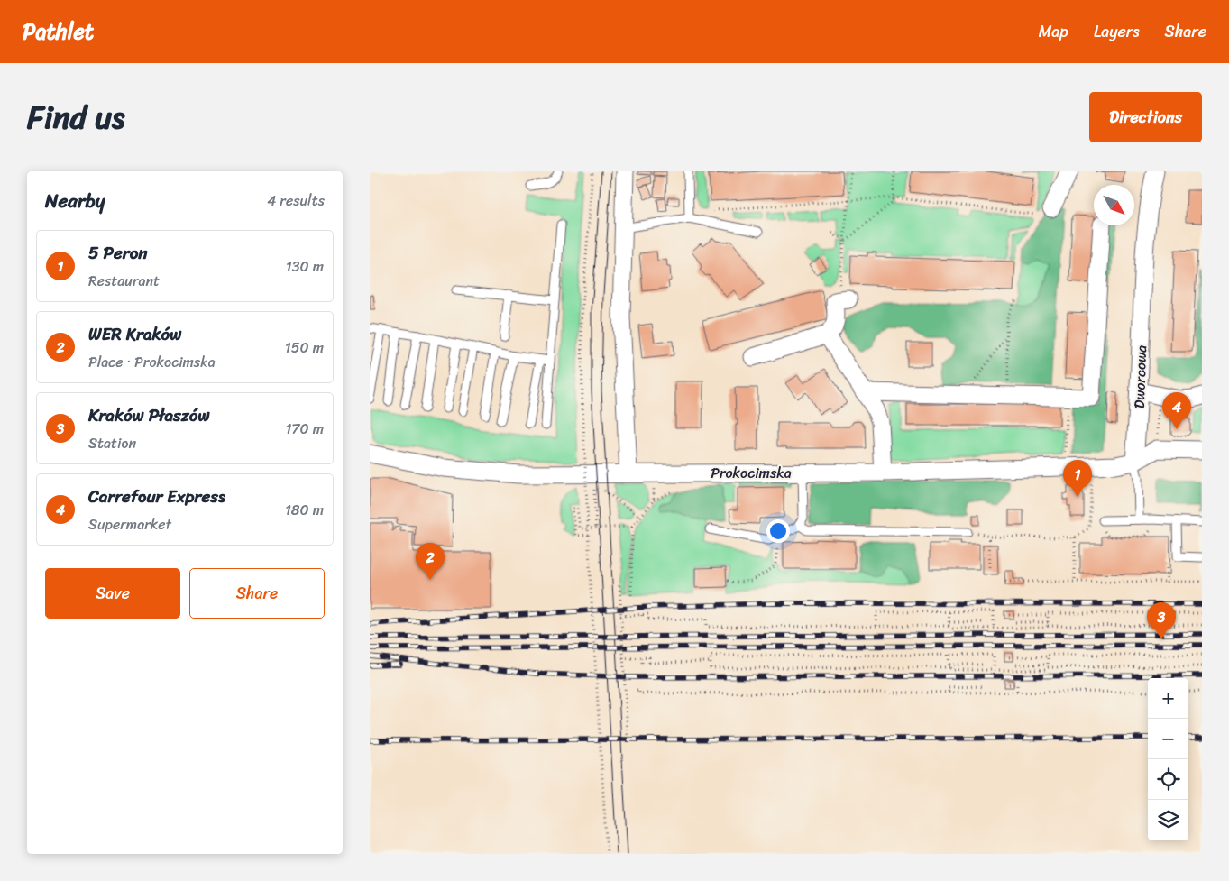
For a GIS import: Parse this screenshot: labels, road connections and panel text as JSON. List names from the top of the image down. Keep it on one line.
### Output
{"streets":{"street":["Dworcowa","Prokocimska"]},"crossings":[["Dworcowa","Prokocimska"]],"north":"bottom right","page":{"header":"Pathlet","nav":["Map","Layers","Share"],"title":"Find us","buttons":["Directions",["Save","Share"]],"heading":["Nearby","4 results"],"list":[{"mark":"1","name":"5 Peron","note":"Restaurant","value":"130 m"},{"mark":"2","name":"WER Kraków","note":"Place · Prokocimska","value":"150 m"},{"mark":"3","name":"Kraków Płaszów","note":"Station","value":"170 m"},{"mark":"4","name":"Carrefour Express","note":"Supermarket","value":"180 m"}],"pins":["4","1","2","3"],"map_buttons":["+","−"]}}
